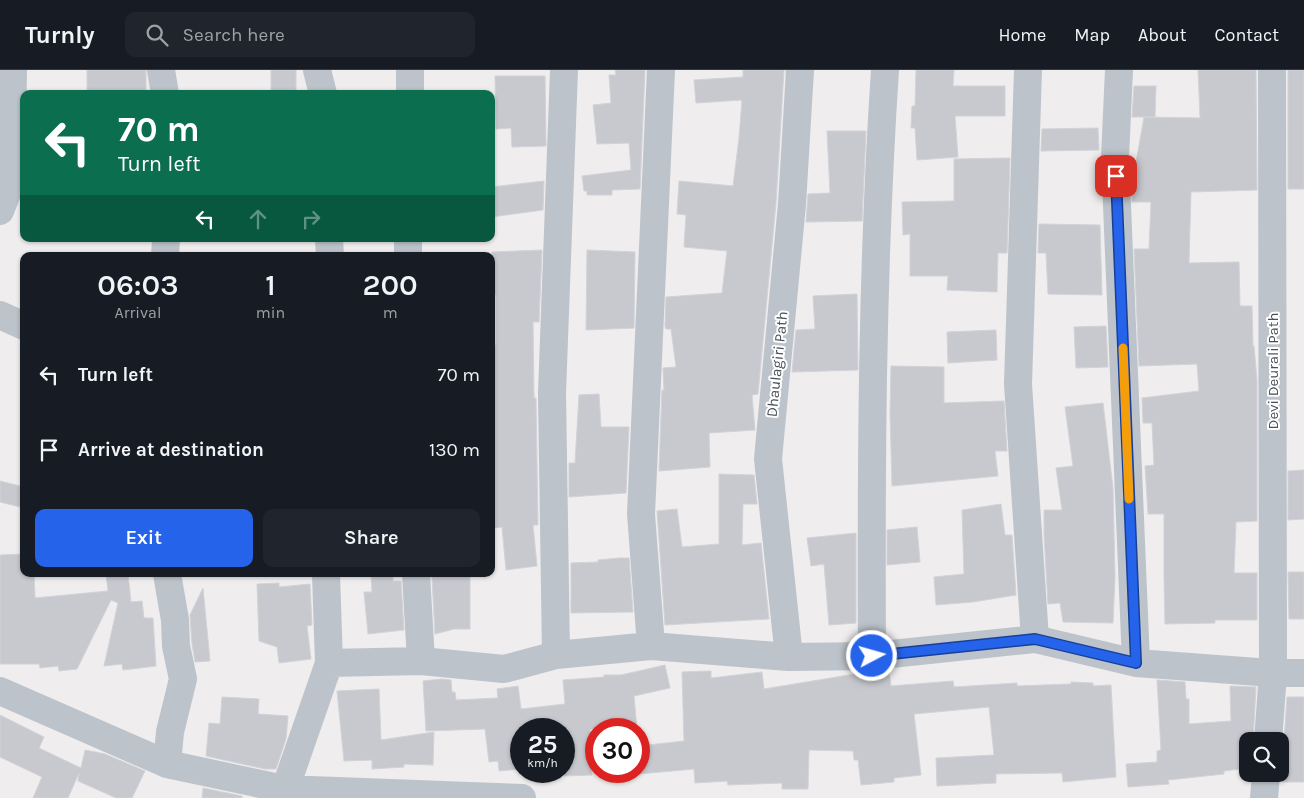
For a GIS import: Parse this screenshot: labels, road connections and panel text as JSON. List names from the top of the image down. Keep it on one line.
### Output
{"streets":{"street":["Dhaulagiri Path","Devi Deurali Path"]},"page":{"header":"Turnly","search":"Search here","nav":["Home","Map","About","Contact"],"turn":["70 m","Turn left"],"eta":["06:03","Arrival","1","min","200","m"],"list":[{"name":"Turn left","value":"70 m"},{"name":"Arrive at destination","value":"130 m"}],"buttons":["Exit","Share"],"speed":"25 km/h","limit":"30"}}
